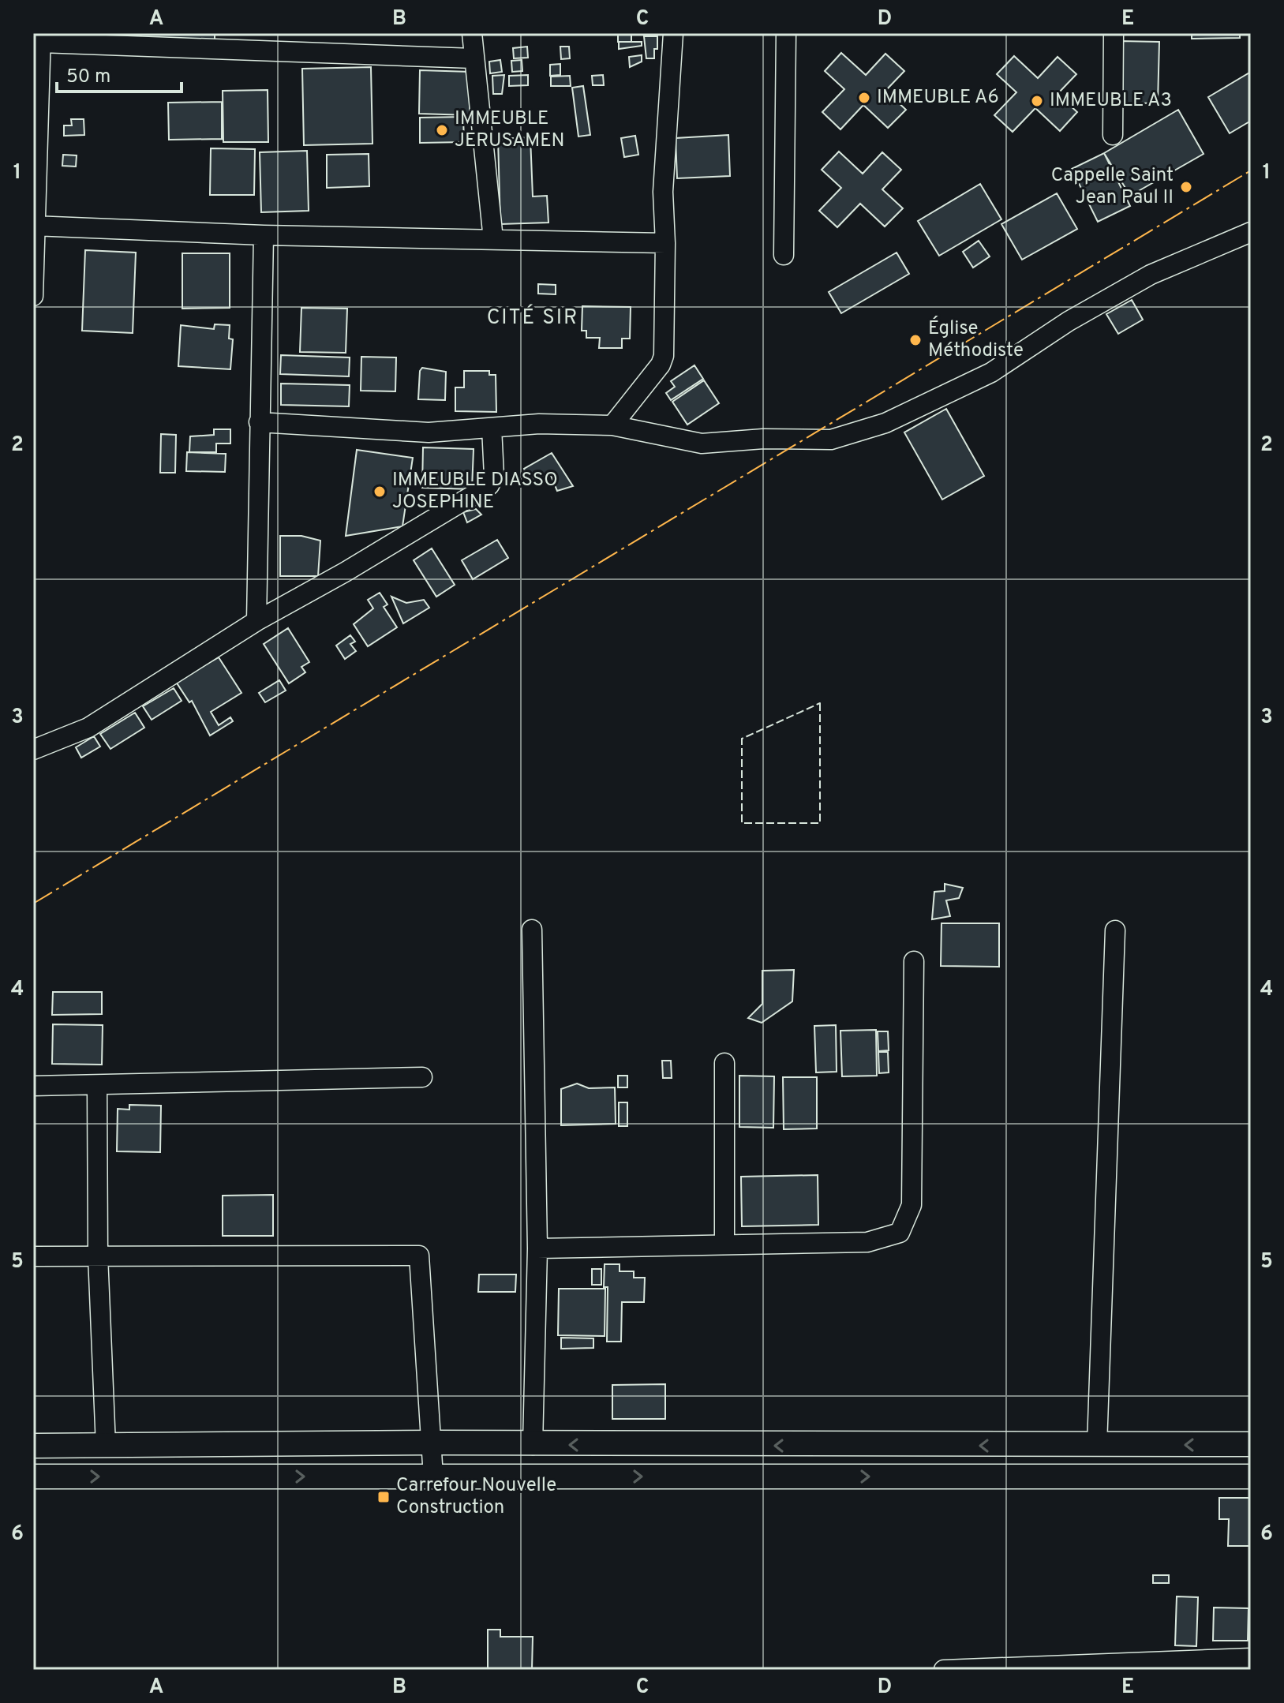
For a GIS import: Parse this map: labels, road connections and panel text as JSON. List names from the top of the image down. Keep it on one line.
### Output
{"districts":["CITÉ SIR"],"places":{"other":["IMMEUBLE A6","IMMEUBLE A3","IMMEUBLE JERUSAMEN","Cappelle Saint Jean Paul II","Église Méthodiste","IMMEUBLE DIASSO JOSEPHINE"],"transit":["Carrefour Nouvelle Construction"]},"scale_bar":"50 m","grid":{"columns":["A","B","C","D","E"],"rows":["1","2","3","4","5","6"]}}
